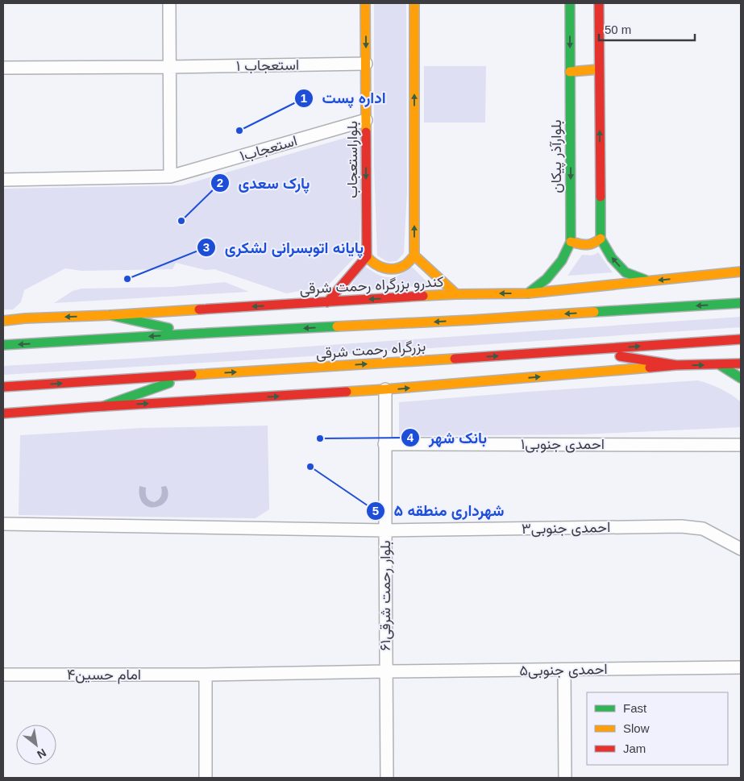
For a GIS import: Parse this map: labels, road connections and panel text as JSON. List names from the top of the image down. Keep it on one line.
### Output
{"streets":{"main road":["بلوارآذر پیکان","بلواراستعجاب","کندرو بزرگراه رحمت شرقی","بزرگراه رحمت شرقی"],"street":["استعجاب ۱","استعجاب۱","احمدی جنوبی۱","احمدی جنوبی۳","بلوار رحمت شرقی۶۱","احمدی جنوبی۵","امام حسین۴"]},"crossings":[["استعجاب ۱","بلواراستعجاب"],["استعجاب۱","بلواراستعجاب"],["بلوارآذر پیکان","کندرو بزرگراه رحمت شرقی"],["احمدی جنوبی۱","بلوار رحمت شرقی۶۱"],["احمدی جنوبی۳","بلوار رحمت شرقی۶۱"],["بلوار رحمت شرقی۶۱","احمدی جنوبی۵"],["احمدی جنوبی۵","امام حسین۴"]],"one_way":["کندرو بزرگراه رحمت شرقی"],"places":["اداره پست","پارک سعدی","پایانه اتوبسرانی لشکری","بانک شهر","شهرداری منطقه ۵"],"legend":["Fast","Slow","Jam"],"scale_bar":"50 m","north":"bottom right"}
